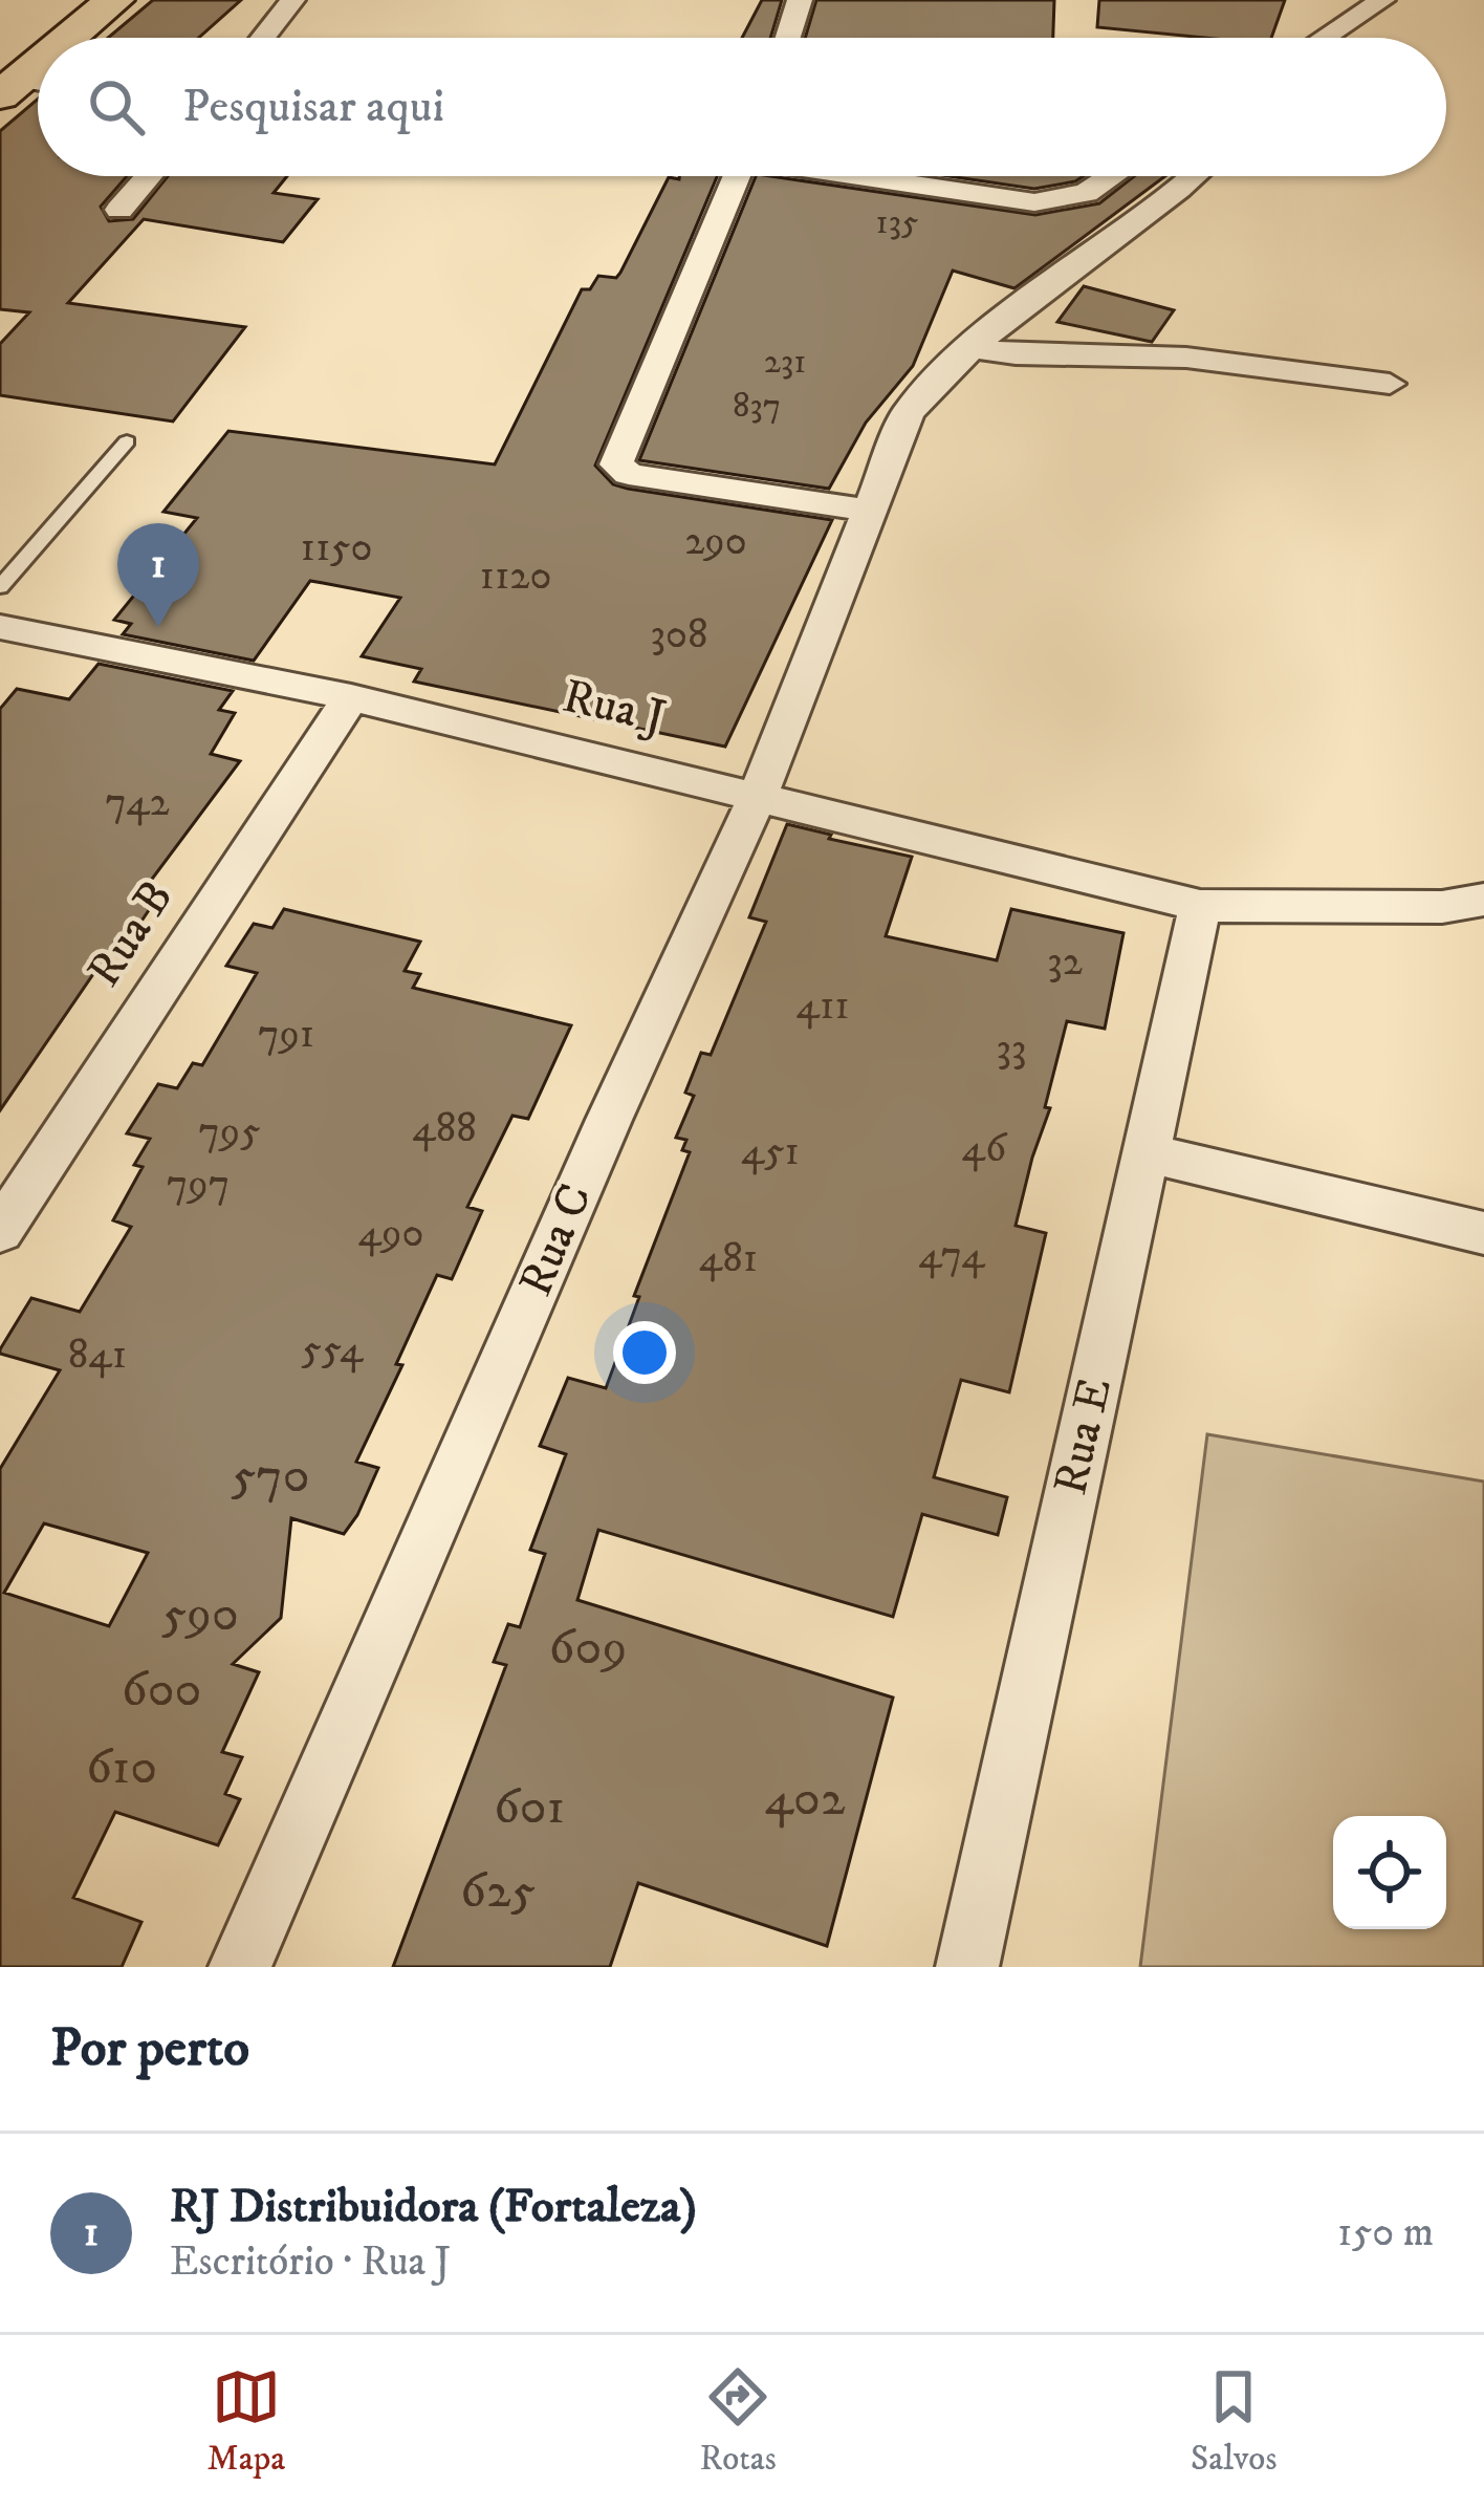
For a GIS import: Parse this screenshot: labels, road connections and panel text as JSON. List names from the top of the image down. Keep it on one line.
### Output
{"streets":{"street":["Rua J","Rua B","Rua C","Rua E"]},"crossings":[["Rua J","Rua B"],["Rua J","Rua C"],["Rua J","Rua E"]],"house_numbers":["135","231","837","290","1150","1120","308","742","32","411","791","33","488","795","46","451","797","490","474","481","554","841","570","590","609","600","610","402","601","625"],"page":{"search":"Pesquisar aqui","pins":"1","heading":"Por perto","list":[{"mark":"1","name":"RJ Distribuidora (Fortaleza)","note":"Escritório · Rua J","value":"150 m"}],"nav":["Mapa","Rotas","Salvos"]}}
